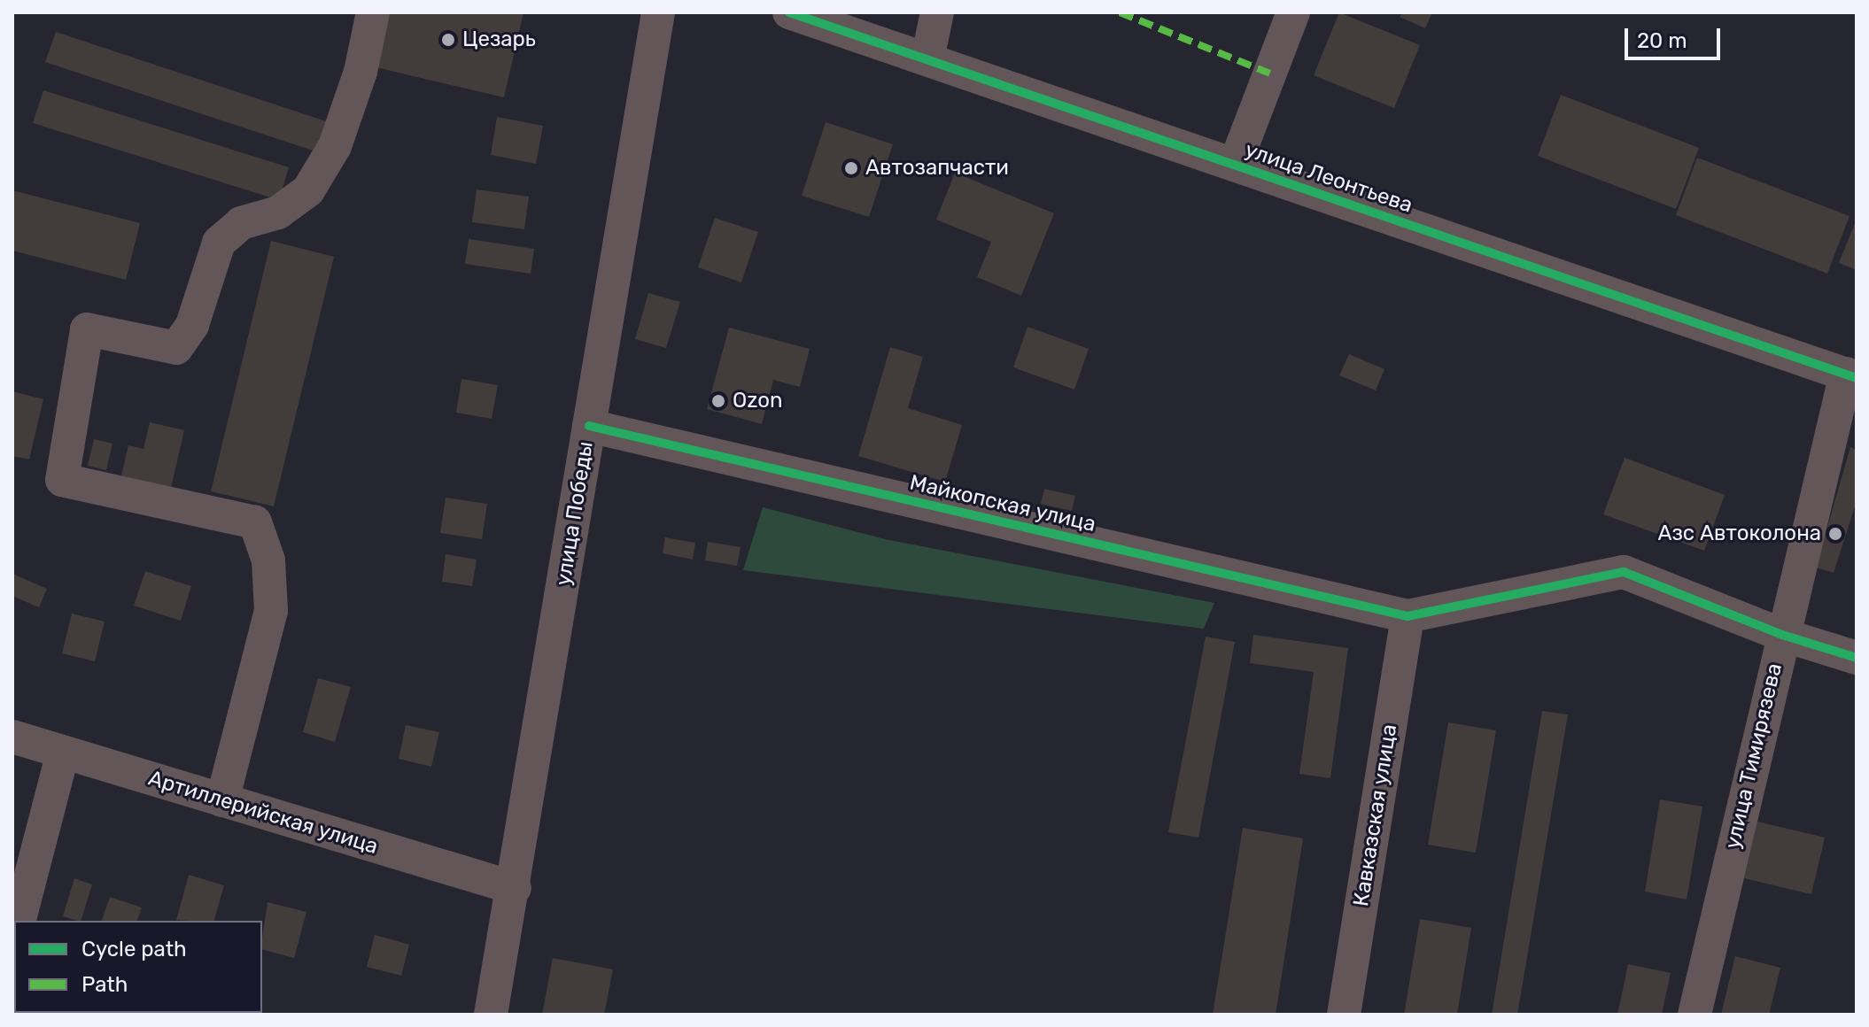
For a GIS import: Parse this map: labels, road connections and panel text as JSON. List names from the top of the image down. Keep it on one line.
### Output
{"streets":{"street":["улица Леонтьева","Майкопская улица","улица Победы","улица Тимирязева","Артиллерийская улица","Кавказская улица"]},"crossings":[["улица Леонтьева","улица Тимирязева"],["Майкопская улица","улица Победы"],["Майкопская улица","Кавказская улица"],["улица Победы","Артиллерийская улица"]],"places":["Цезарь","Автозапчасти","Ozon","Азс Автоколона"],"legend":["Cycle path","Path"],"scale_bar":"20 m"}
